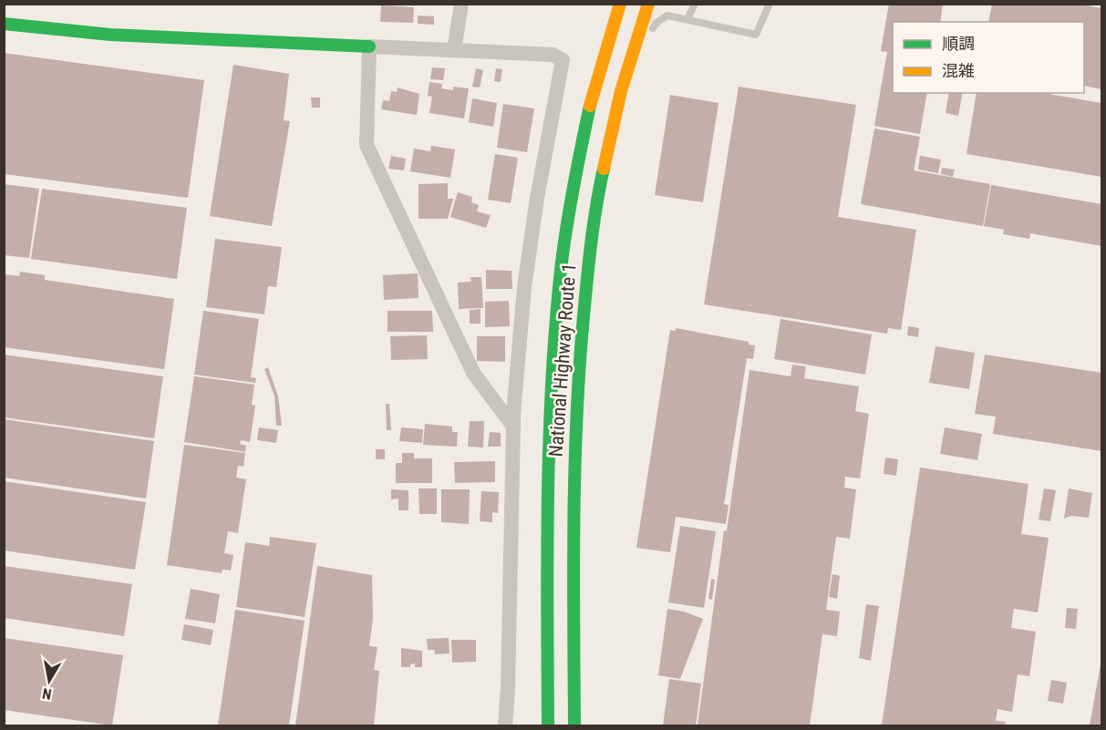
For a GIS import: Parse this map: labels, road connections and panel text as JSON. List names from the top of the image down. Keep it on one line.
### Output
{"streets":{"main road":["National Highway Route 1"]},"legend":["順調","混雑"],"north":"bottom"}
